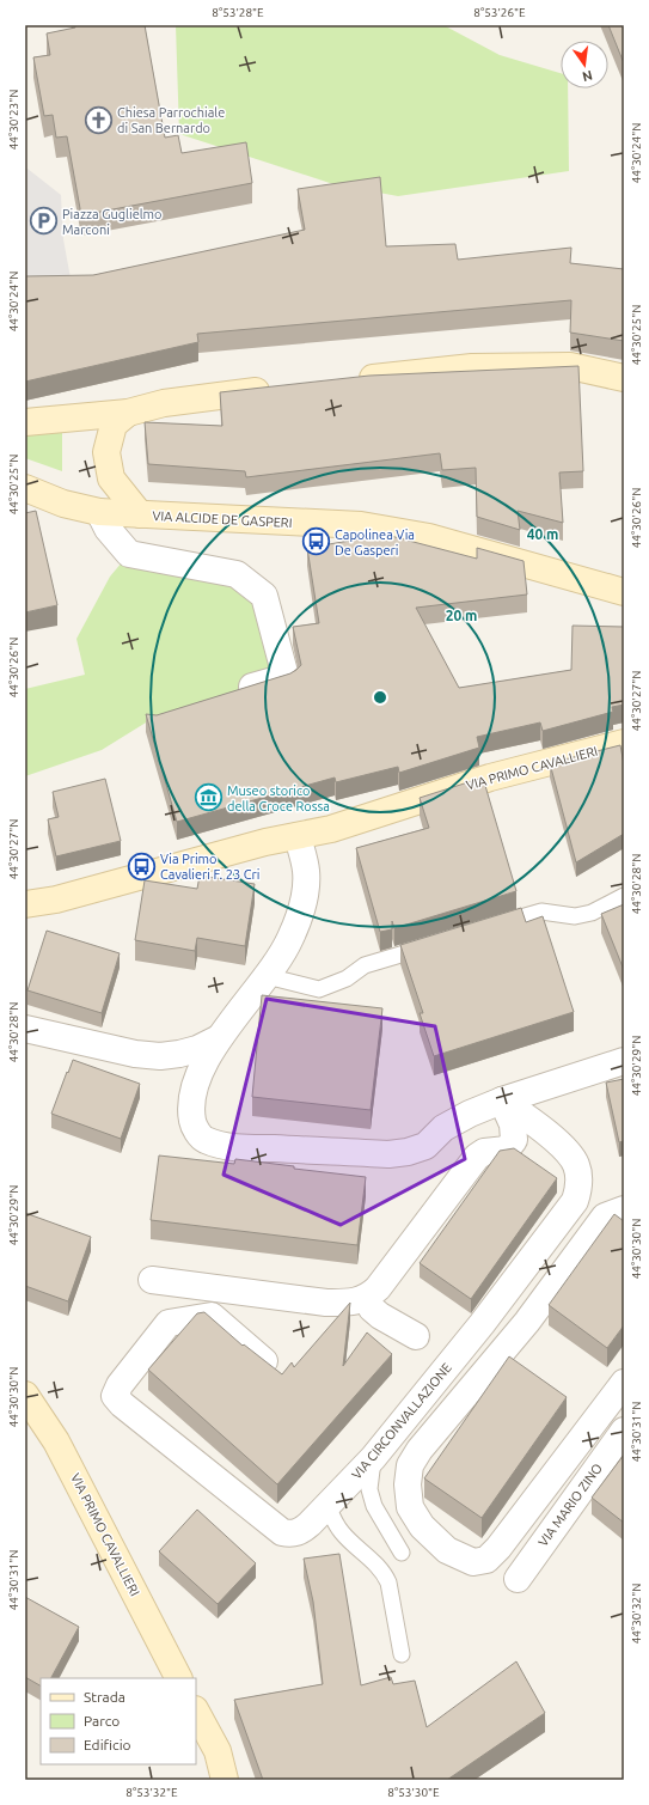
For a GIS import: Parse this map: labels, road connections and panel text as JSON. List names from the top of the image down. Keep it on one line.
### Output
{"streets":{"main road":["VIA ALCIDE DE GASPERI","VIA PRIMO CAVALLIERI"],"street":["VIA CIRCONVALLAZIONE","VIA MARIO ZINO"]},"places":{"church":["Chiesa Parrochiale di San Bernardo"],"parking":["Piazza Guglielmo Marconi"],"bus stop":["Capolinea Via De Gasperi","Via Primo Cavalieri F. 23 Cri"],"museum":["Museo storico della Croce Rossa"]},"legend":["Strada","Parco","Edificio"],"north":"bottom","coordinates":["8°53'28\"E","8°53'26\"E","44°30'23\"N","44°30'24\"N","44°30'25\"N","44°30'26\"N","44°30'27\"N","44°30'28\"N","44°30'29\"N","44°30'30\"N","44°30'31\"N","44°30'32\"N","8°53'32\"E","8°53'30\"E"],"rings":["40 m","20 m"]}
